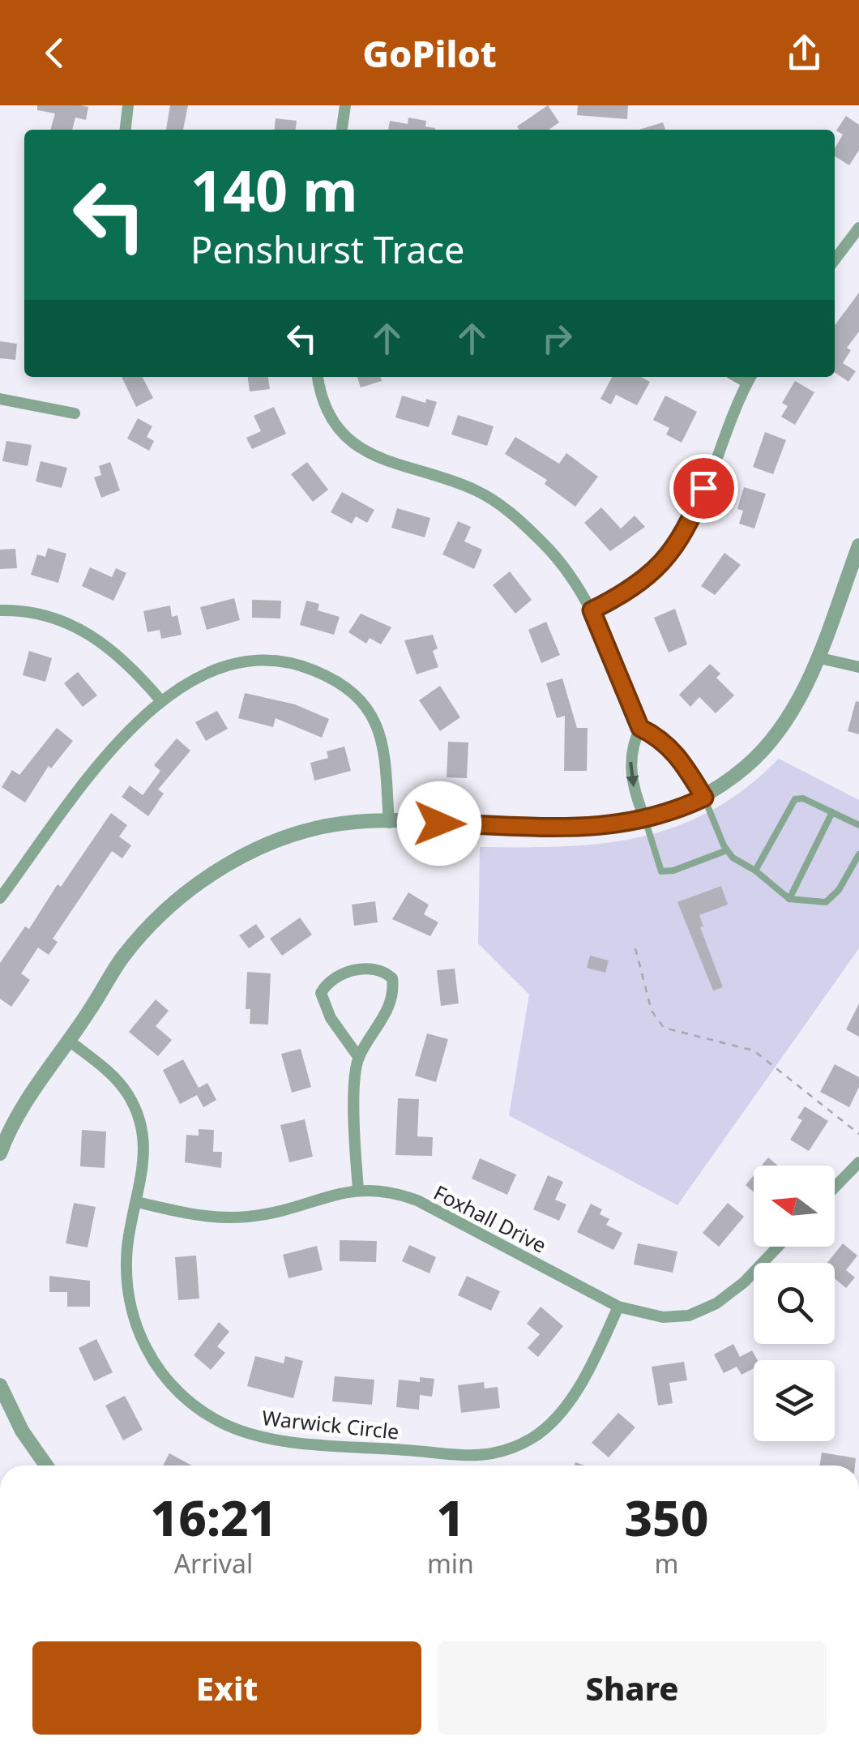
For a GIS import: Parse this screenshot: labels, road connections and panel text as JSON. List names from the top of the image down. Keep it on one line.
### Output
{"streets":{"street":["Foxhall Drive","Warwick Circle"]},"crossings":[["Foxhall Drive","Warwick Circle"]],"north":"left","page":{"header":"GoPilot","turn":["140 m","Penshurst Trace"],"eta":["16:21","Arrival","1","min","350","m"],"buttons":["Exit","Share"]}}
